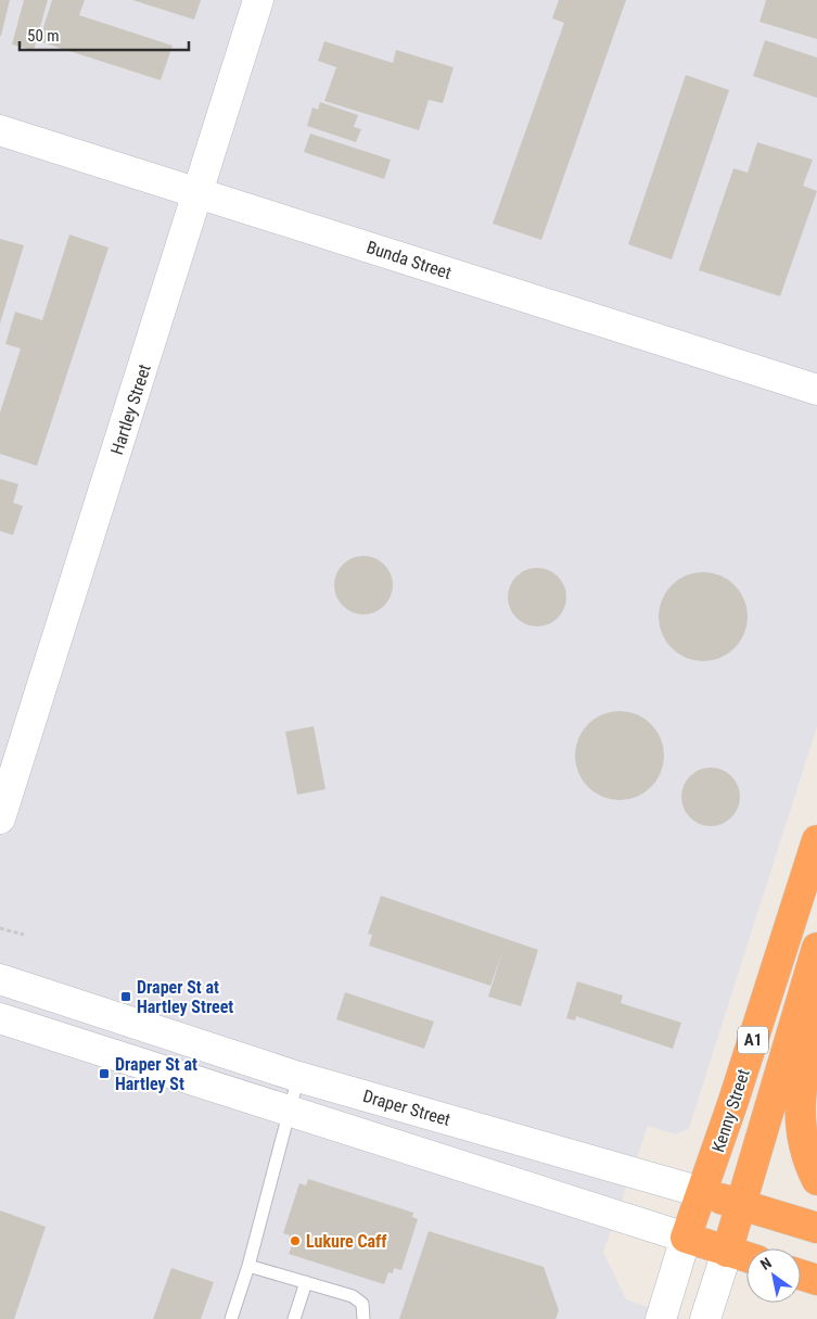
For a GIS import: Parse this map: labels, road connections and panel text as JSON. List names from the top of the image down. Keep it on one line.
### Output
{"streets":{"highway":["A1","Draper Street","Kenny Street"],"street":["Bunda Street","Hartley Street"]},"crossings":[["Bunda Street","Hartley Street"],["Draper Street","Kenny Street"]],"places":{"transit":["Draper St at Hartley Street","Draper St at Hartley St"],"other":["Lukure Caff"]},"scale_bar":"50 m","north":"top left"}
